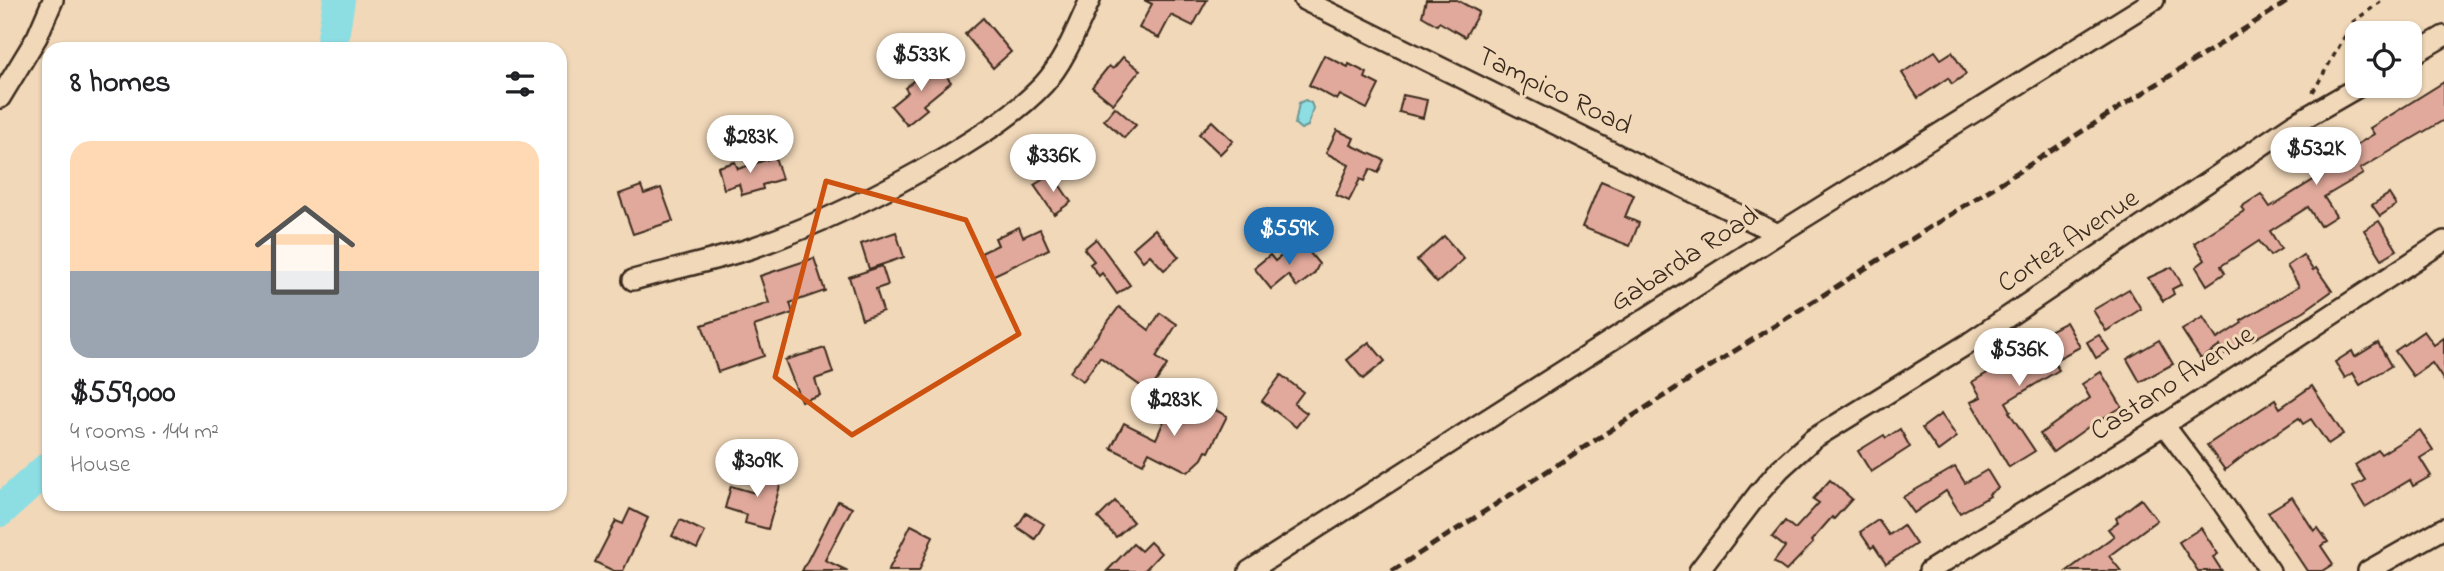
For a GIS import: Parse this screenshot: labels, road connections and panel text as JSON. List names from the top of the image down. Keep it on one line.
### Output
{"streets":{"street":["Tampico Road","Cortez Avenue","Gabarda Road","Castano Avenue"]},"crossings":[["Tampico Road","Gabarda Road"]],"page":{"price":["$533K","$283K","$532K","$336K","$559K","$536K","$283K","$309K"],"heading":"8 homes","list":[{"name":"$559,000","note":"4 rooms · 144 m² · House"}]}}
